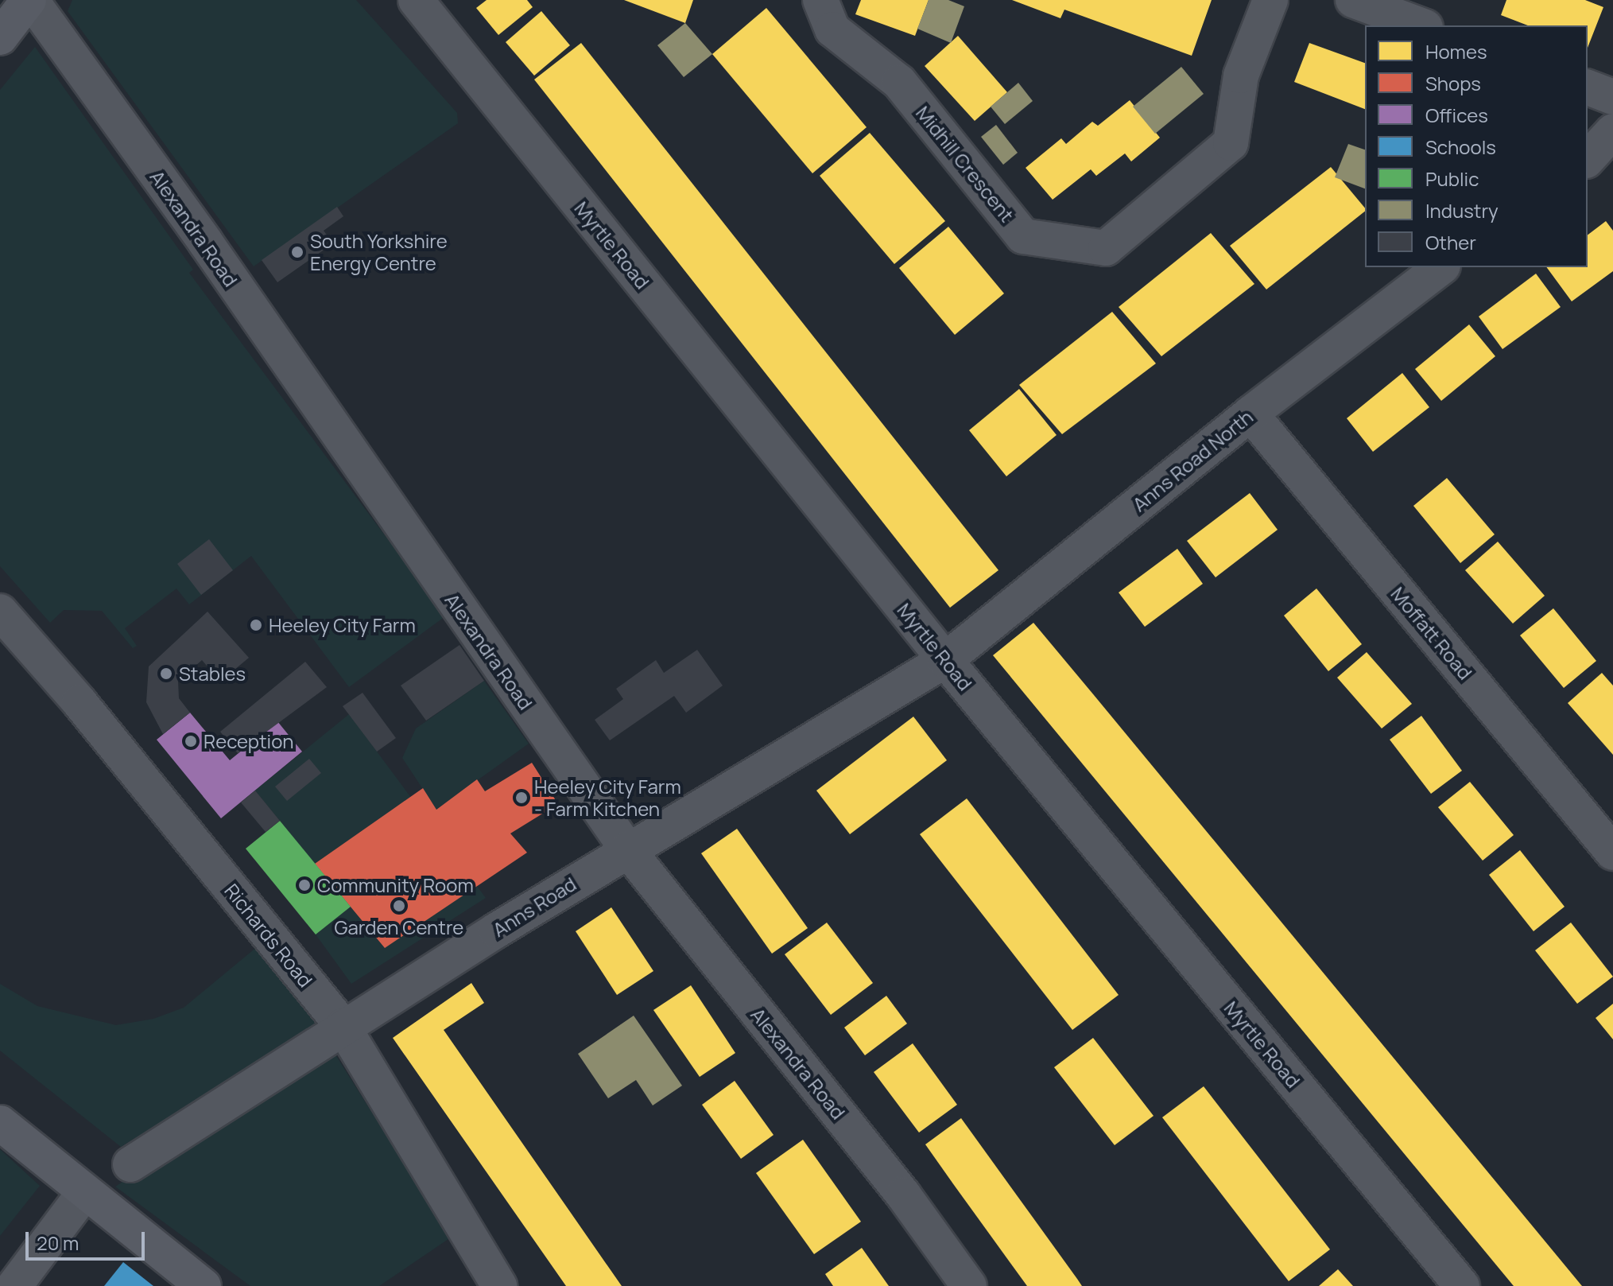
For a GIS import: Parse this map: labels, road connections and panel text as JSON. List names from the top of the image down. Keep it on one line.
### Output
{"streets":{"street":["Midhill Crescent","Alexandra Road","Myrtle Road","Anns Road North","Moffatt Road","Anns Road","Richards Road"]},"crossings":[["Alexandra Road","Anns Road"],["Myrtle Road","Anns Road North"],["Myrtle Road","Anns Road"],["Anns Road North","Moffatt Road"],["Anns Road North","Anns Road"],["Anns Road","Richards Road"]],"places":["South Yorkshire Energy Centre","Heeley City Farm","Stables","Reception","Heeley City Farm - Farm Kitchen","Community Room","Garden Centre"],"legend":["Homes","Shops","Offices","Schools","Public","Industry","Other"],"scale_bar":"20 m"}
